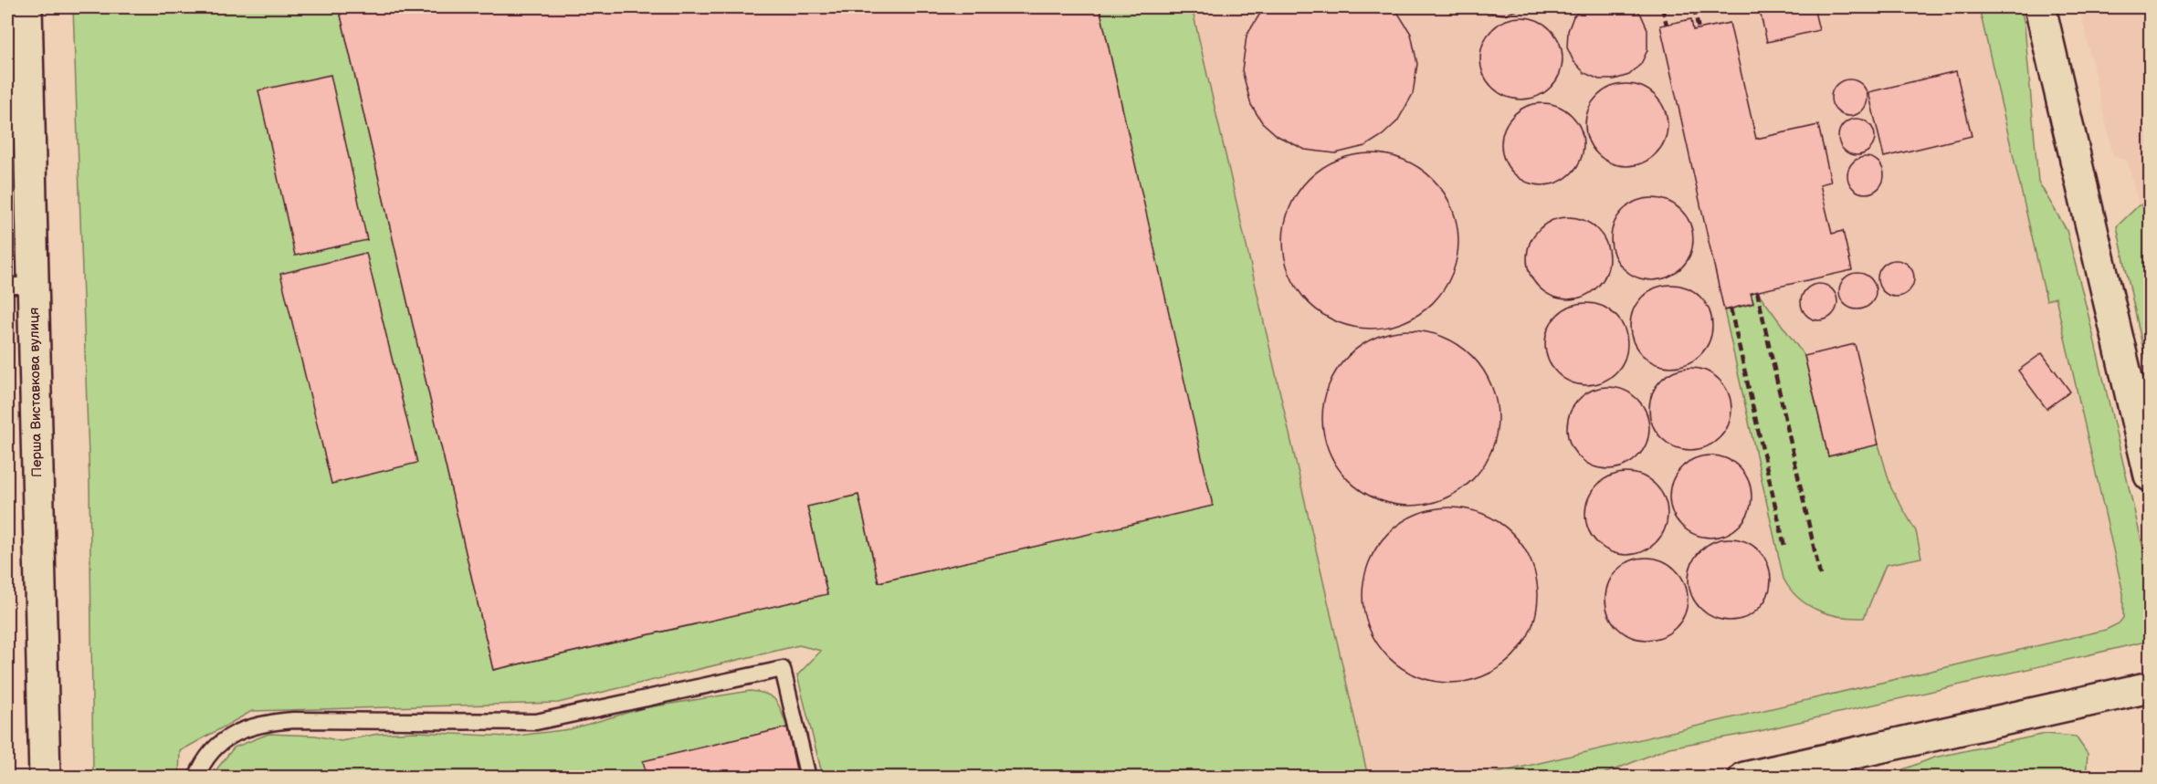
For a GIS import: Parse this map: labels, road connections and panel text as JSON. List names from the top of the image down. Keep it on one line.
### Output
{"streets":{"street":["Перша Виставкова вулиця"]}}
